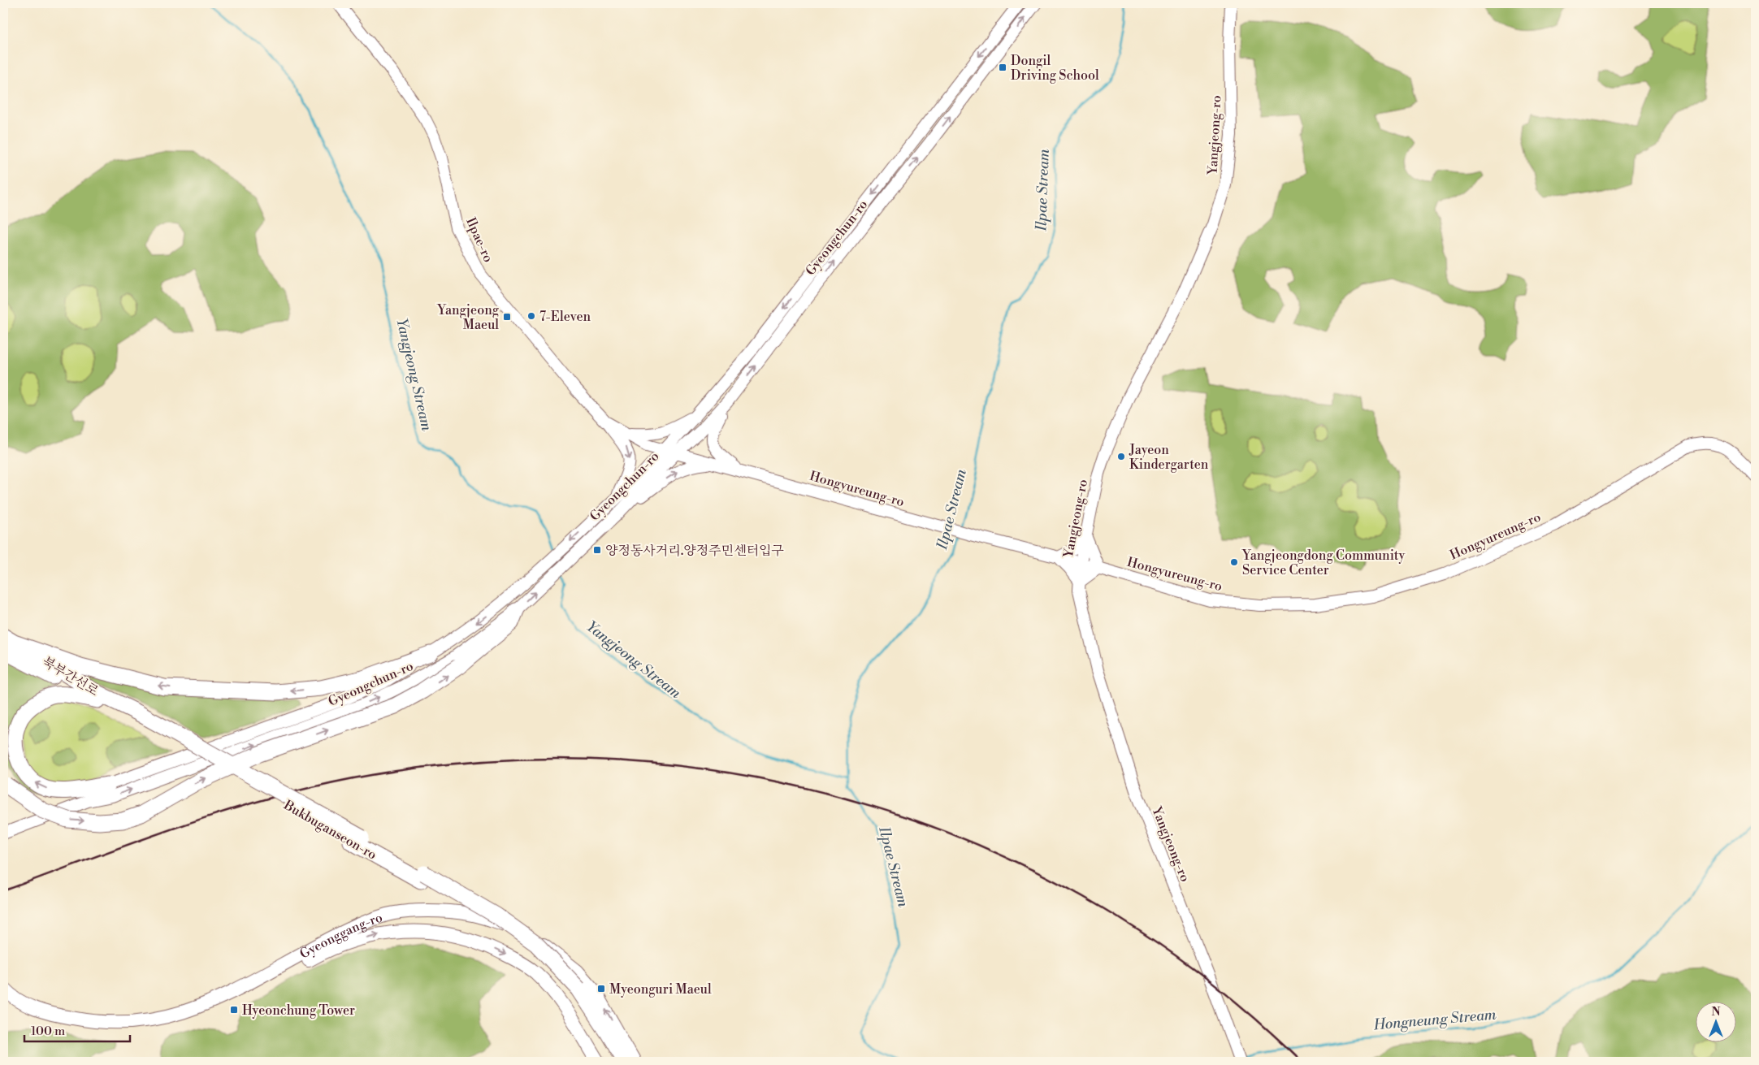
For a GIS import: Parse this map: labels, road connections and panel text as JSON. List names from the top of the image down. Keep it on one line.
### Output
{"streets":{"highway":["북부간선로","Bukbuganseon-ro"],"main road":["Yangjeong-ro","Gyeongchun-ro","Ilpae-ro","Hongyureung-ro","Gyeonggang-ro"]},"crossings":[["Yangjeong-ro","Hongyureung-ro"],["Gyeongchun-ro","Ilpae-ro"],["Gyeongchun-ro","Hongyureung-ro"],["Ilpae-ro","Hongyureung-ro"],["북부간선로","Bukbuganseon-ro"],["Bukbuganseon-ro","Gyeonggang-ro"]],"water":["Ilpae Stream","Yangjeong Stream","Hongneung Stream"],"places":{"transit":["Dongil Driving School","Yangjeong Maeul","양정동사거리.양정주민센터입구","Myeonguri Maeul","Hyeonchung Tower"],"other":["7-Eleven","Jayeon Kindergarten","Yangjeongdong Community Service Center"]},"scale_bar":"100 m","north":"top"}
